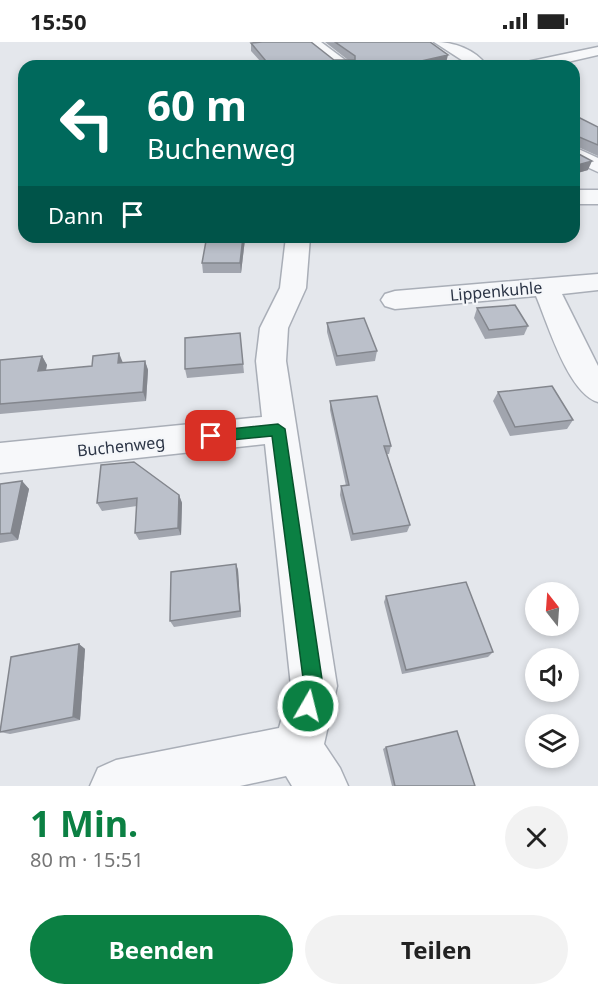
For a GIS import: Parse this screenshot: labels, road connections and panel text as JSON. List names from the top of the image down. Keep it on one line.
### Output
{"streets":{"street":["Lippenkuhle","Buchenweg"]},"north":"top","page":{"status":"15:50","turn":["60 m","Buchenweg"],"then":"Dann","heading":["1 Min.","80 m · 15:51"],"buttons":["Beenden","Teilen"]}}
